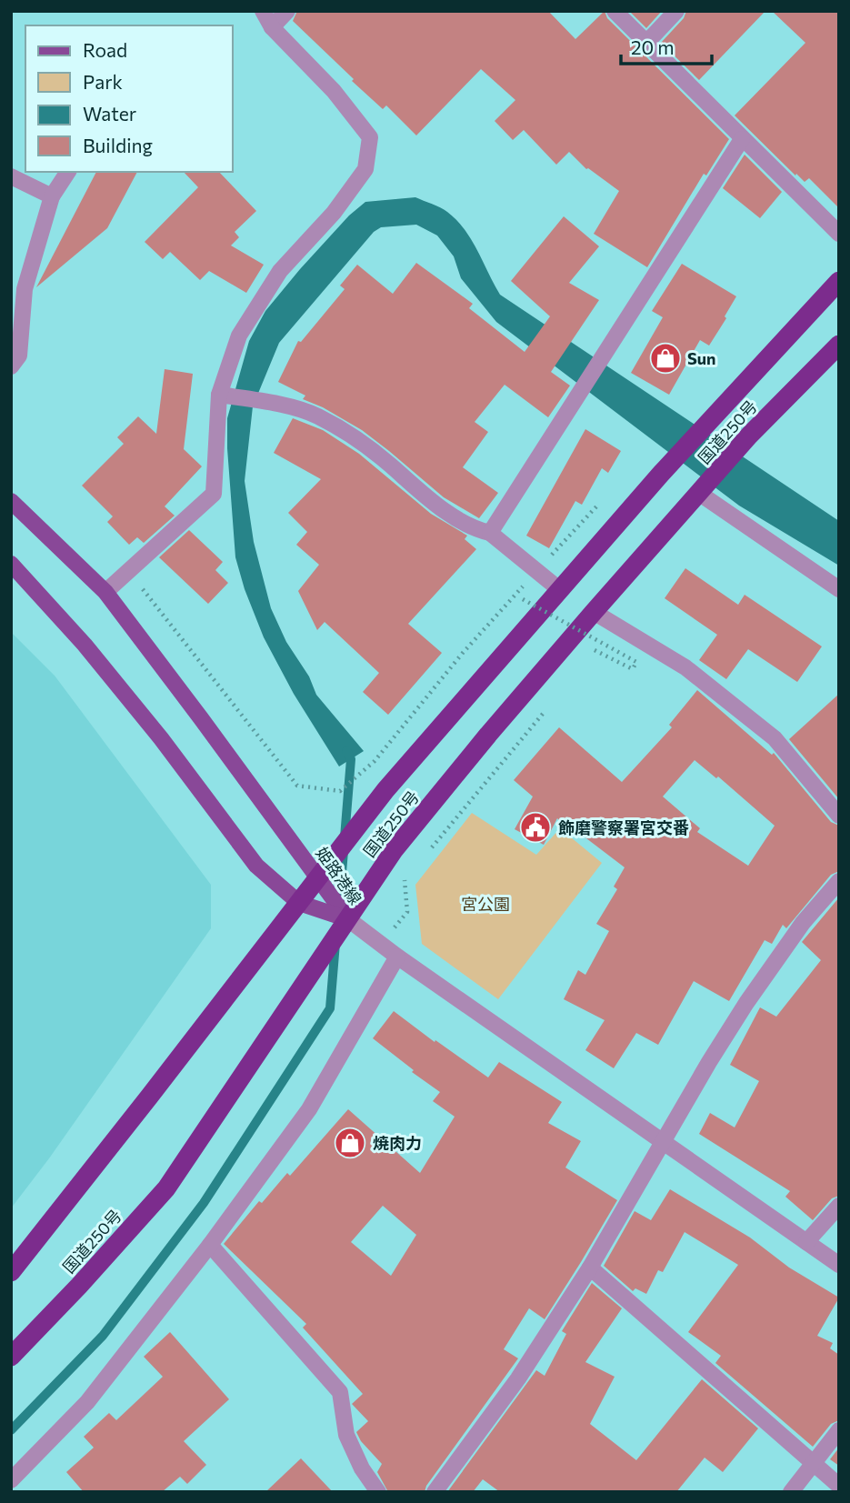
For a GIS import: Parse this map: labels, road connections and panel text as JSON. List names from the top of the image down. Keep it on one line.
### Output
{"streets":{"highway":["国道250号"],"main road":["姫路港線"]},"crossings":[["国道250号","姫路港線"]],"parks":["宮公園"],"places":{"shop":["Sun","焼肉力"],"public building":["飾磨警察署宮交番"]},"legend":["Road","Park","Water","Building"],"scale_bar":"20 m"}
